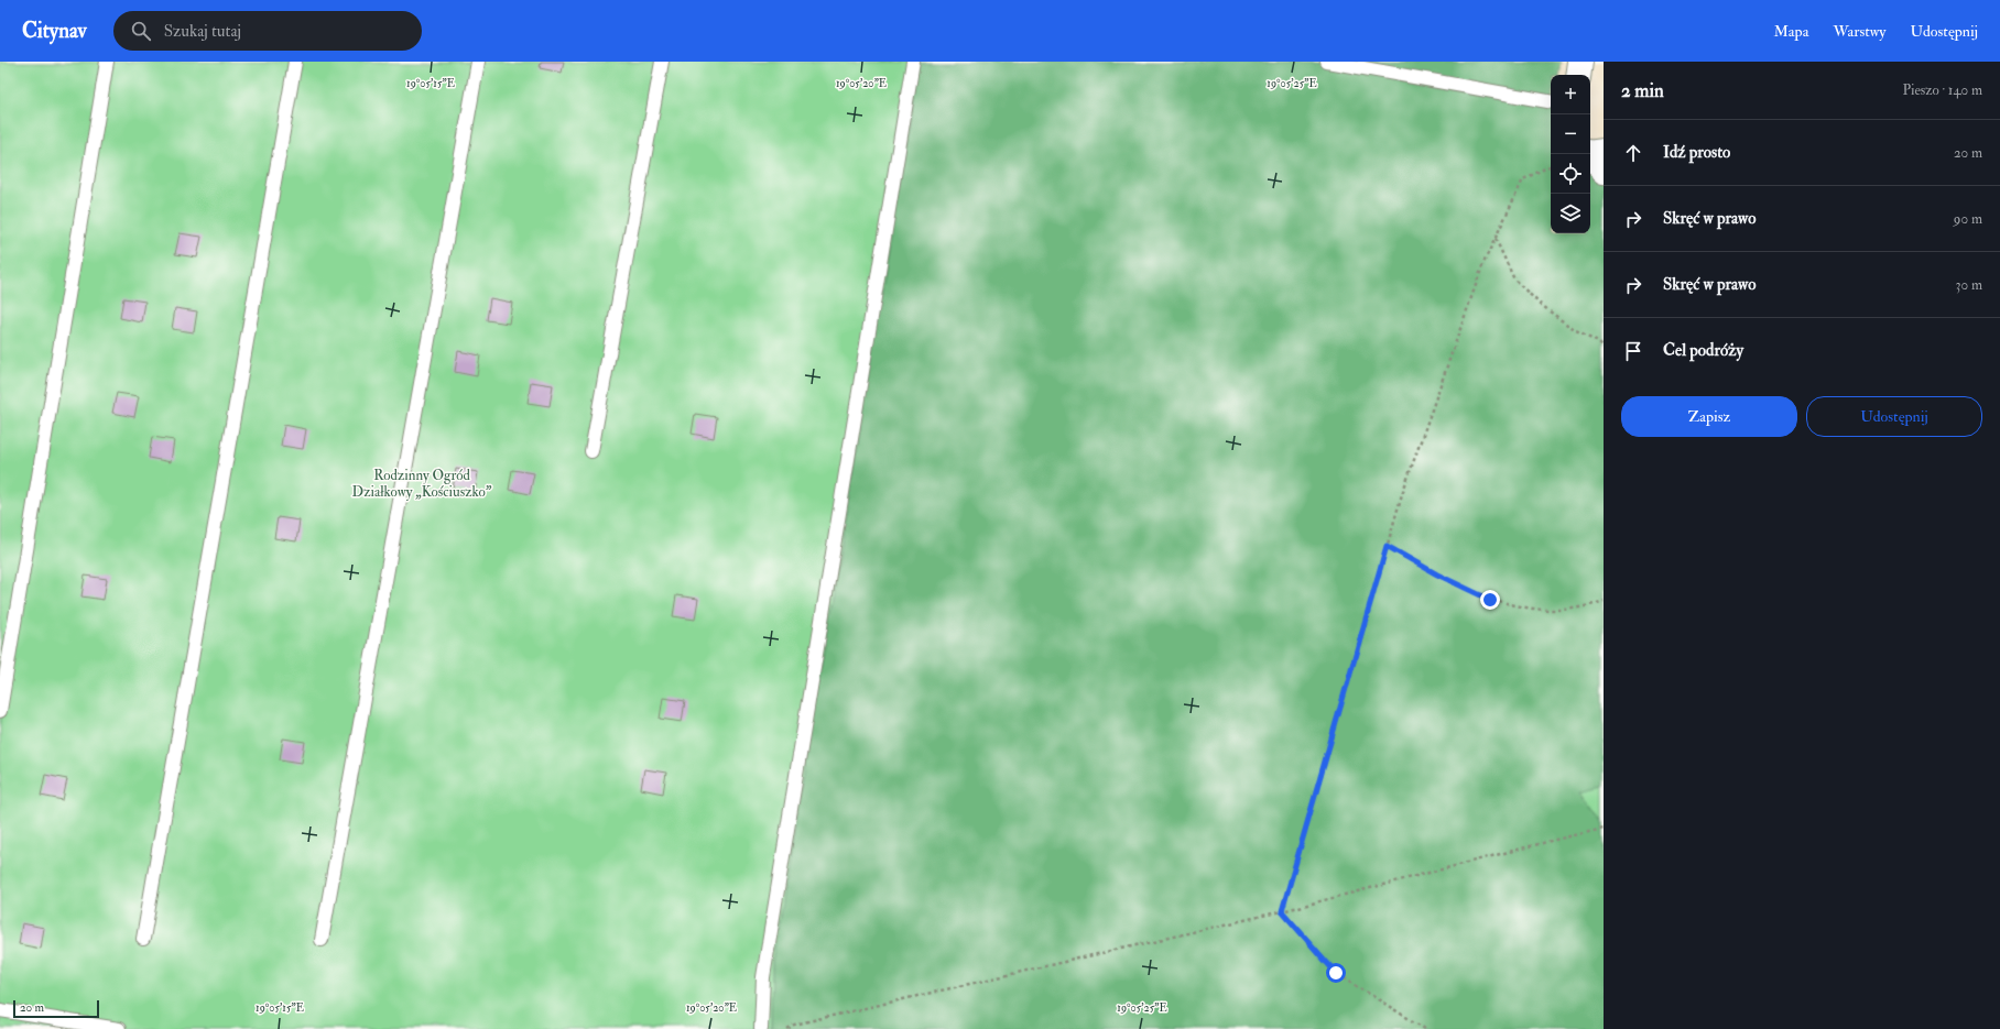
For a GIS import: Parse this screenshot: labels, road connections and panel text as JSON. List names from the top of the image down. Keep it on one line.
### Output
{"parks":["Rodzinny Ogród Działkowy „Kościuszko”"],"scale_bar":"20 m","page":{"header":"Citynav","search":"Szukaj tutaj","nav":["Mapa","Warstwy","Udostępnij"],"heading":["2 min","Pieszo · 140 m"],"map_buttons":["+","−"],"list":[["Idź prosto","20 m"],["Skręć w prawo","90 m"],["Skręć w prawo","30 m"],"Cel podróży"],"buttons":["Zapisz","Udostępnij"],"scale":"20 m"},"coordinates":["19°05'15\"E","19°05'20\"E","19°05'25\"E"]}
